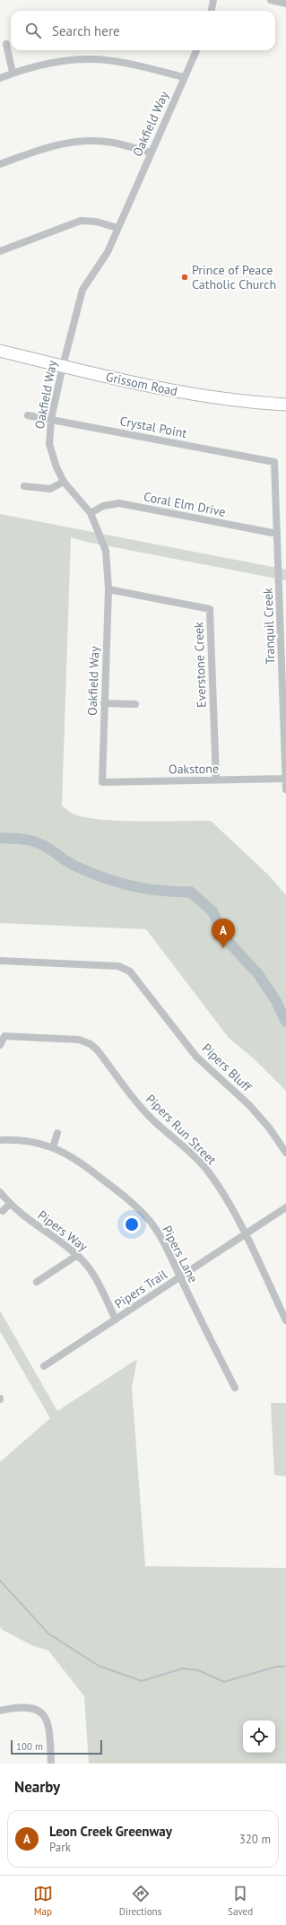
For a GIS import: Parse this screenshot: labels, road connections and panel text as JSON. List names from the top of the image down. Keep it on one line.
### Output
{"streets":{"main road":["Grissom Road"],"street":["Oakfield Way","Crystal Point","Coral Elm Drive","Tranquil Creek","Everstone Creek","Oakstone","Pipers Bluff","Pipers Run Street","Pipers Way","Pipers Lane","Pipers Trail"]},"crossings":[["Oakfield Way","Grissom Road"],["Oakfield Way","Crystal Point"],["Oakfield Way","Coral Elm Drive"],["Oakfield Way","Everstone Creek"],["Oakfield Way","Oakstone"],["Crystal Point","Tranquil Creek"],["Coral Elm Drive","Tranquil Creek"],["Tranquil Creek","Oakstone"],["Everstone Creek","Oakstone"],["Pipers Run Street","Pipers Trail"],["Pipers Way","Pipers Trail"],["Pipers Lane","Pipers Trail"]],"places":["Prince of Peace Catholic Church"],"scale_bar":"100 m","page":{"search":"Search here","pins":"A","scale":"100 m","heading":"Nearby","list":[{"mark":"A","name":"Leon Creek Greenway","note":"Park","value":"320 m"}],"nav":["Map","Directions","Saved"]}}
